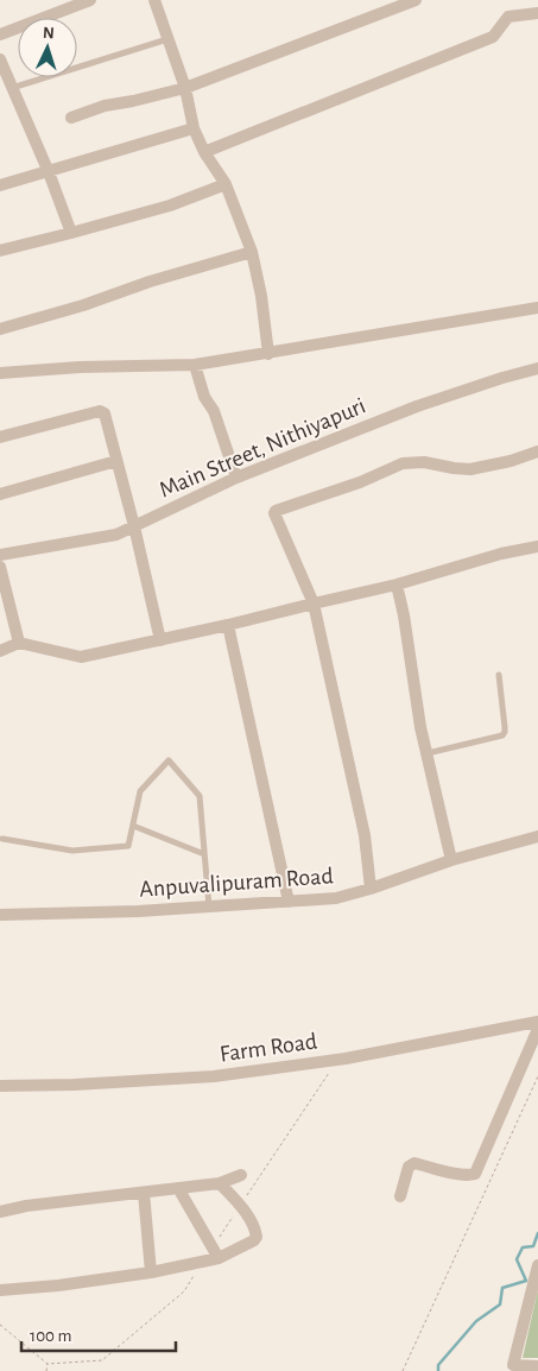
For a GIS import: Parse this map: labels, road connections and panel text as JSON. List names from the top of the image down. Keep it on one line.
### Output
{"streets":{"street":["Main Street, Nithiyapuri","Anpuvalipuram Road","Farm Road"]},"scale_bar":"100 m","north":"top"}
